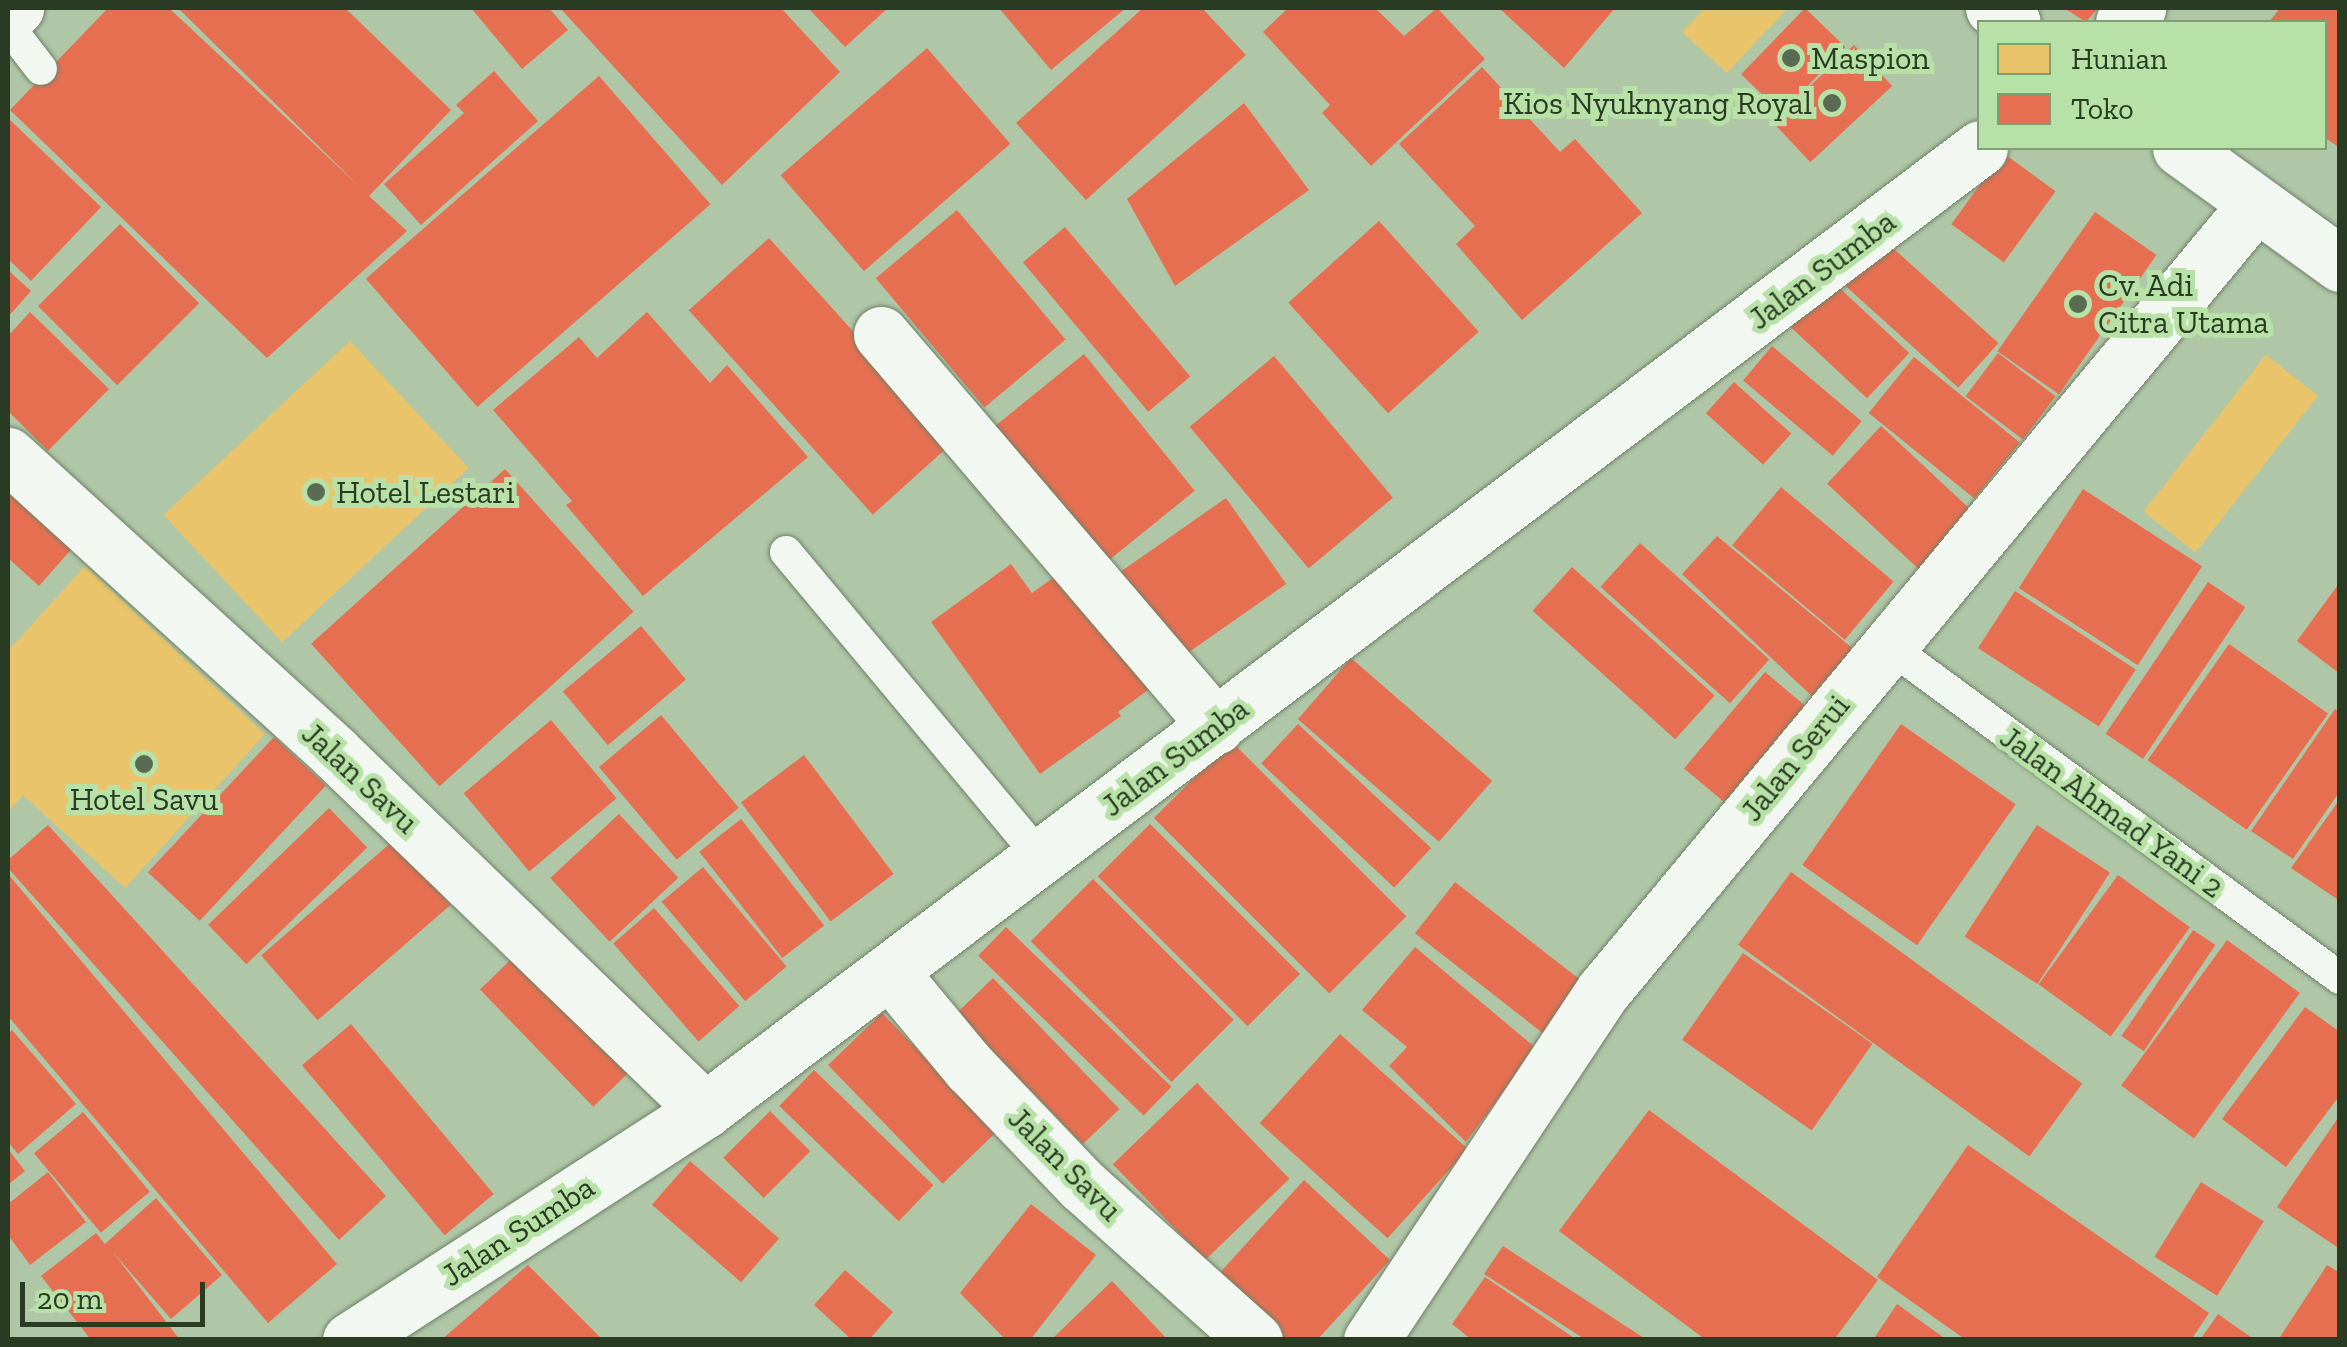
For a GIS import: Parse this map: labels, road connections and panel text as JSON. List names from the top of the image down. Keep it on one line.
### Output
{"streets":{"street":["Jalan Sumba","Jalan Serui","Jalan Savu"],"lane":["Jalan Ahmad Yani 2"]},"crossings":[["Jalan Sumba","Jalan Savu"],["Jalan Serui","Jalan Ahmad Yani 2"]],"places":["Maspion","Kios Nyuknyang Royal","Cv. Adi Citra Utama","Hotel Lestari","Hotel Savu"],"legend":["Hunian","Toko"],"scale_bar":"20 m"}
